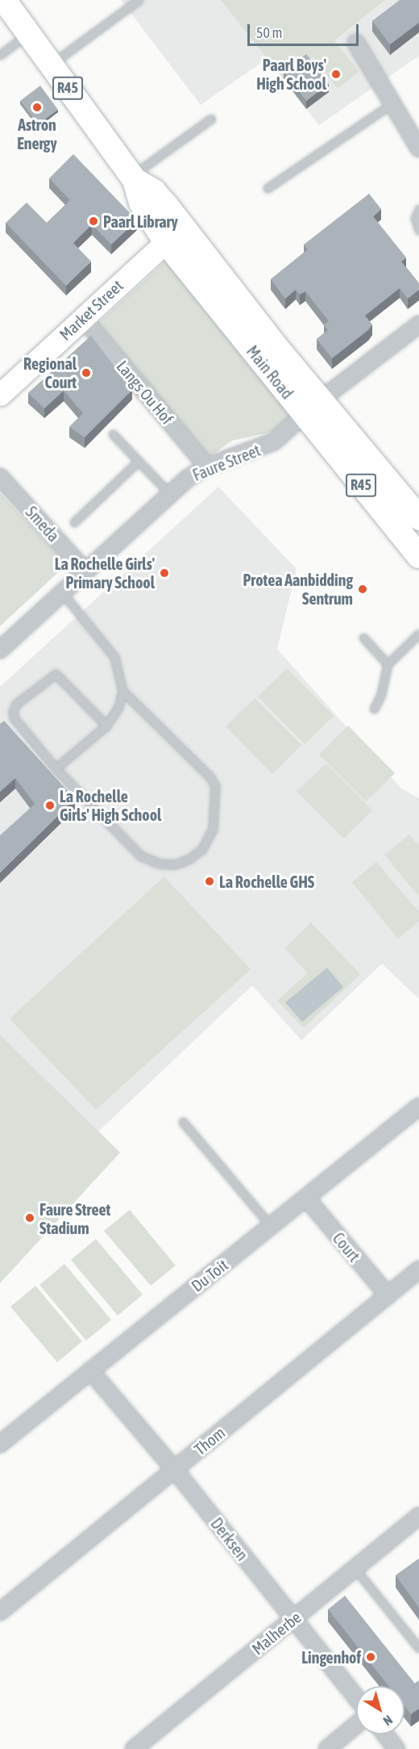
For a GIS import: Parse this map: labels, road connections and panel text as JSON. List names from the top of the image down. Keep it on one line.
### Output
{"streets":{"main road":["R45","Market Street","Main Road"],"street":["Langs Ou Hof","Faure Street","Smeda","Court","Du Toit","Thom","Derksen","Malherbe"]},"crossings":[["Market Street","Main Road"],["Market Street","Langs Ou Hof"],["Main Road","Faure Street"],["Langs Ou Hof","Faure Street"],["Faure Street","Smeda"],["Court","Du Toit"],["Court","Thom"],["Du Toit","Derksen"],["Thom","Derksen"],["Derksen","Malherbe"]],"places":["Paarl Boys' High School","Astron Energy","Paarl Library","Regional Court","La Rochelle Girls' Primary School","Protea Aanbidding Sentrum","La Rochelle Girls' High School","La Rochelle GHS","Faure Street Stadium","Lingenhof"],"scale_bar":"50 m","north":"bottom right"}
